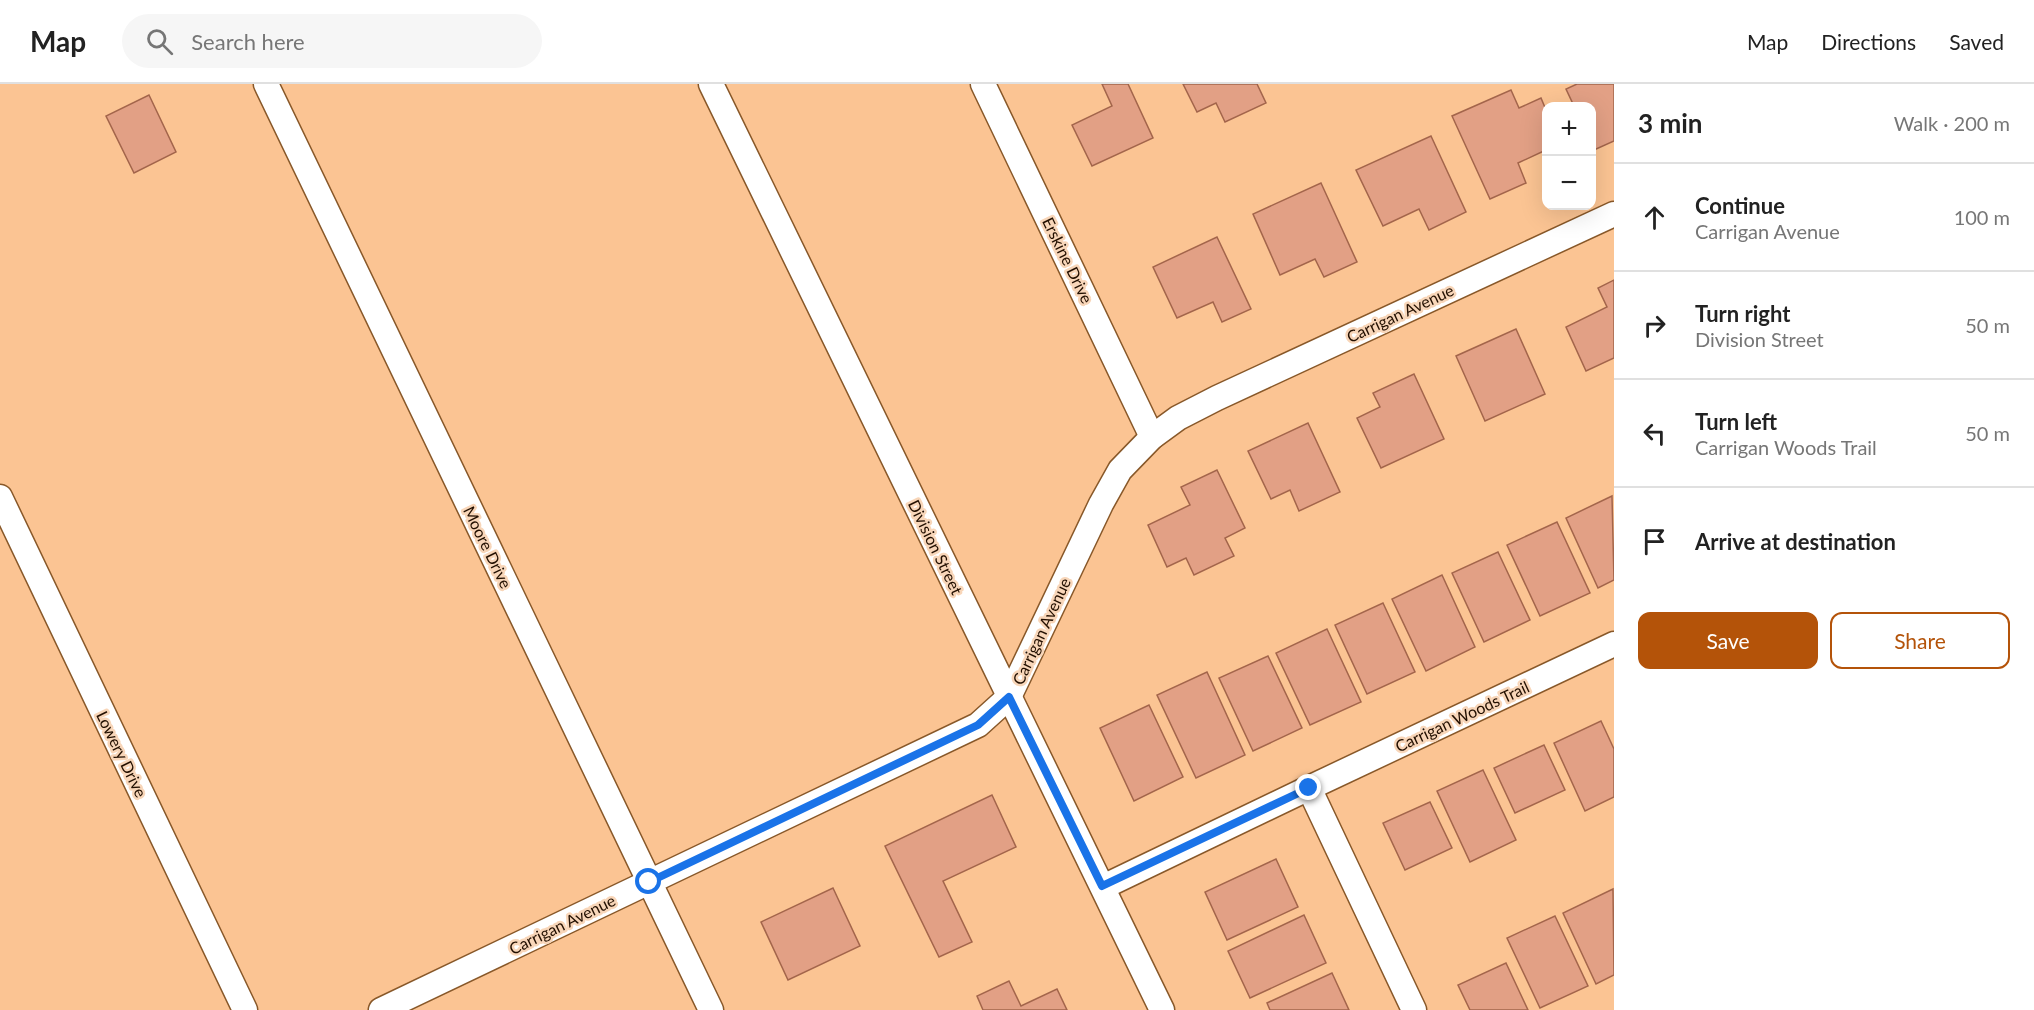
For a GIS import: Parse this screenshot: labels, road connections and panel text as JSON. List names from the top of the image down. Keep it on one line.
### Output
{"streets":{"street":["Erskine Drive","Carrigan Avenue","Moore Drive","Division Street","Carrigan Woods Trail","Lowery Drive"]},"crossings":[["Erskine Drive","Carrigan Avenue"],["Carrigan Avenue","Moore Drive"],["Carrigan Avenue","Division Street"],["Division Street","Carrigan Woods Trail"]],"page":{"header":"Map","search":"Search here","nav":["Map","Directions","Saved"],"heading":["3 min","Walk · 200 m"],"map_buttons":["+","−"],"list":[["Continue","Carrigan Avenue","100 m"],["Turn right","Division Street","50 m"],["Turn left","Carrigan Woods Trail","50 m"],"Arrive at destination"],"buttons":["Save","Share"]}}
